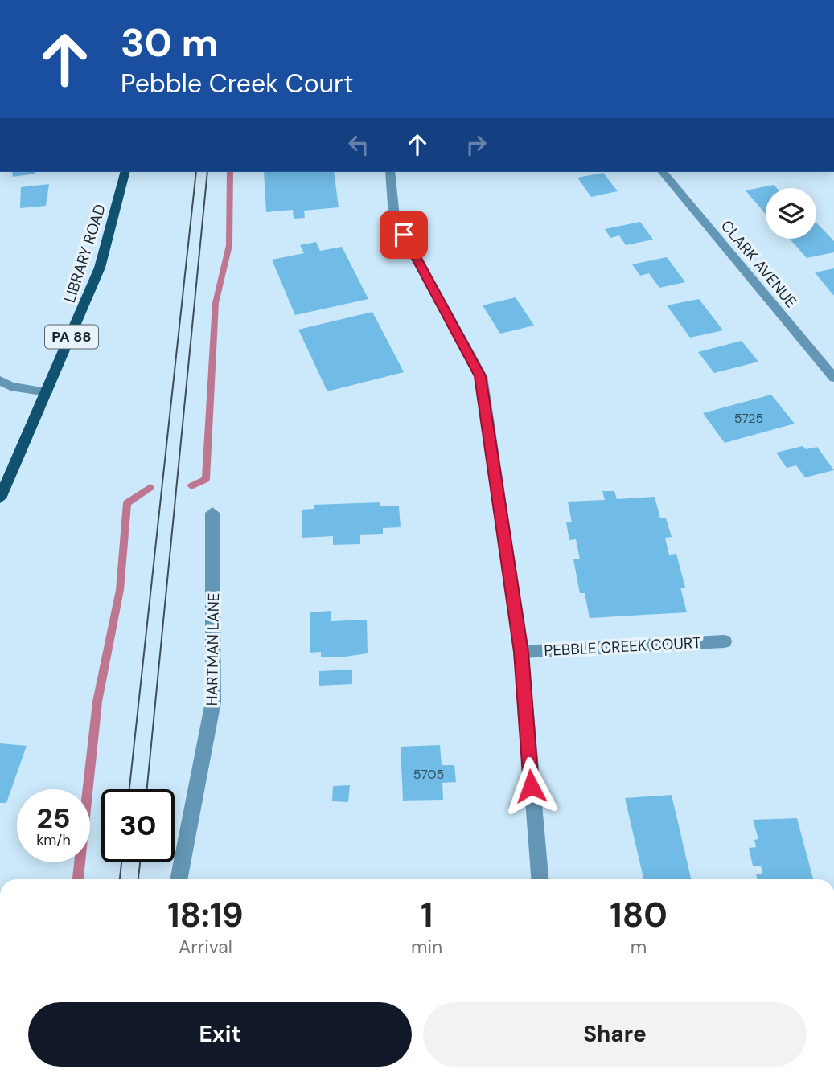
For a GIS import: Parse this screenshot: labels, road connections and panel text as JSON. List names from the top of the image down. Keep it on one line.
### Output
{"streets":{"main road":["LIBRARY ROAD","PA 88"],"street":["CLARK AVENUE","PEBBLE CREEK COURT","HARTMAN LANE"]},"house_numbers":["5725","5705"],"page":{"turn":["30 m","Pebble Creek Court"],"speed":"25 km/h","limit":"30","eta":["18:19","Arrival","1","min","180","m"],"buttons":["Exit","Share"]}}
